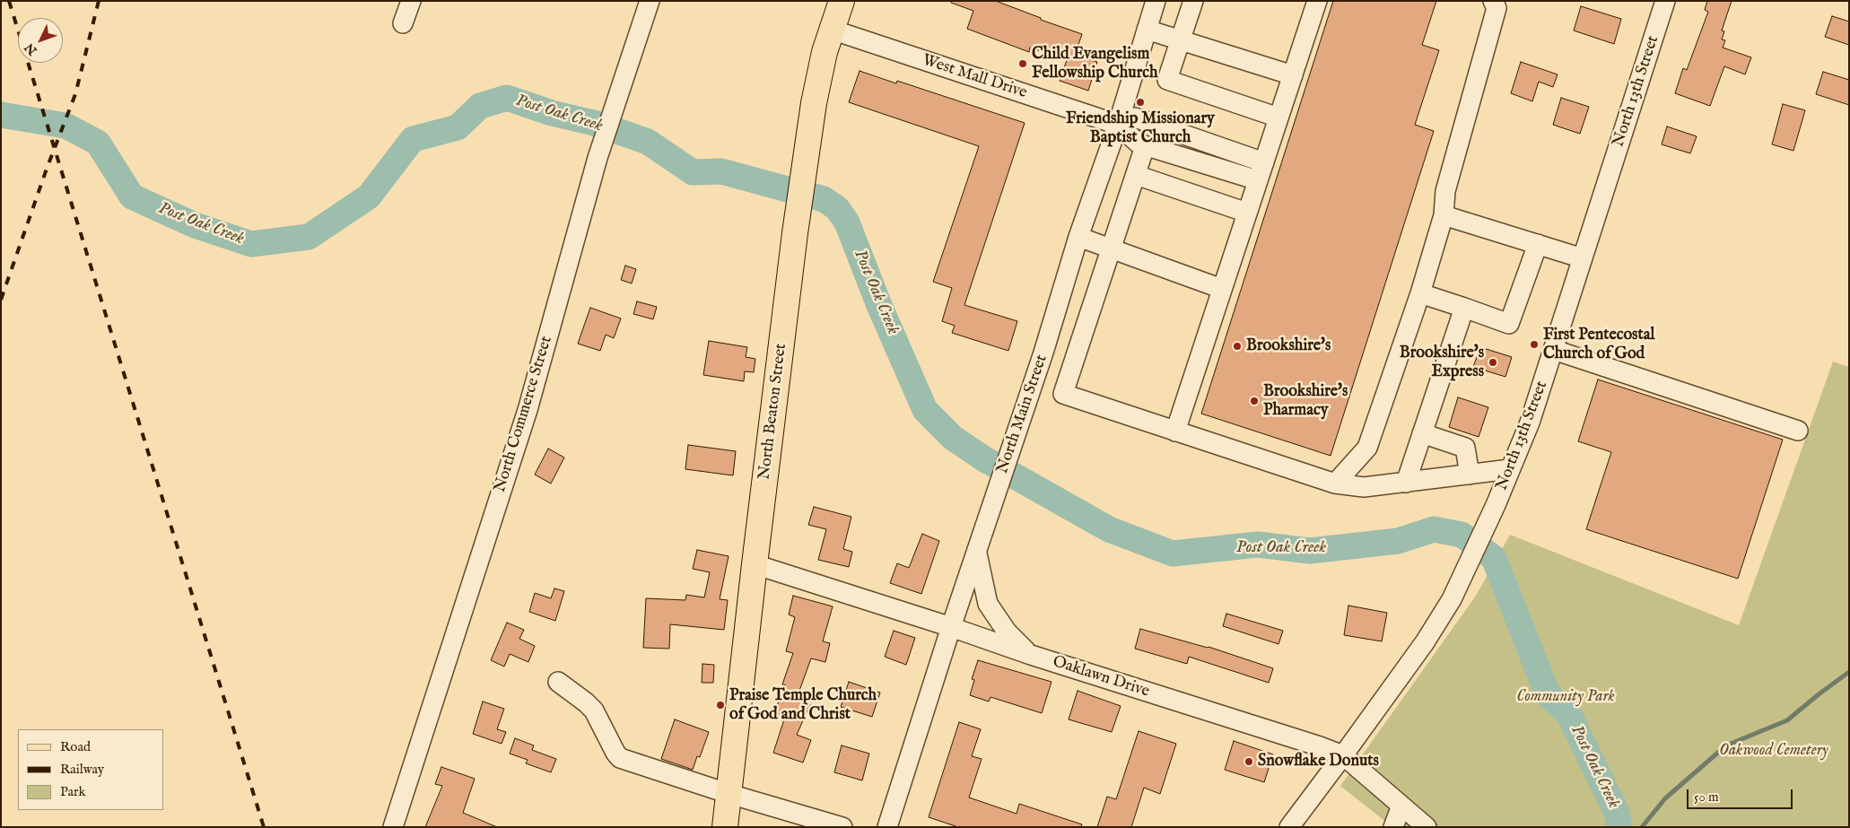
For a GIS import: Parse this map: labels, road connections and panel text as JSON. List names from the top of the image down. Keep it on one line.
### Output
{"streets":{"main road":["North Beaton Street"],"street":["West Mall Drive","North 13th Street","North Commerce Street","North Main Street","Oaklawn Drive"]},"crossings":[["West Mall Drive","North Beaton Street"],["West Mall Drive","North Main Street"],["North 13th Street","Oaklawn Drive"],["North Beaton Street","Oaklawn Drive"],["North Main Street","Oaklawn Drive"]],"water":["Post Oak Creek"],"parks":["Community Park","Oakwood Cemetery"],"places":["Child Evangelism Fellowship Church","Friendship Missionary Baptist Church","First Pentecostal Church of God","Brookshire's","Brookshire's Express","Brookshire's Pharmacy","Praise Temple Church of God and Christ","Snowflake Donuts"],"legend":["Road","Railway","Park"],"scale_bar":"50 m","north":"bottom left"}
